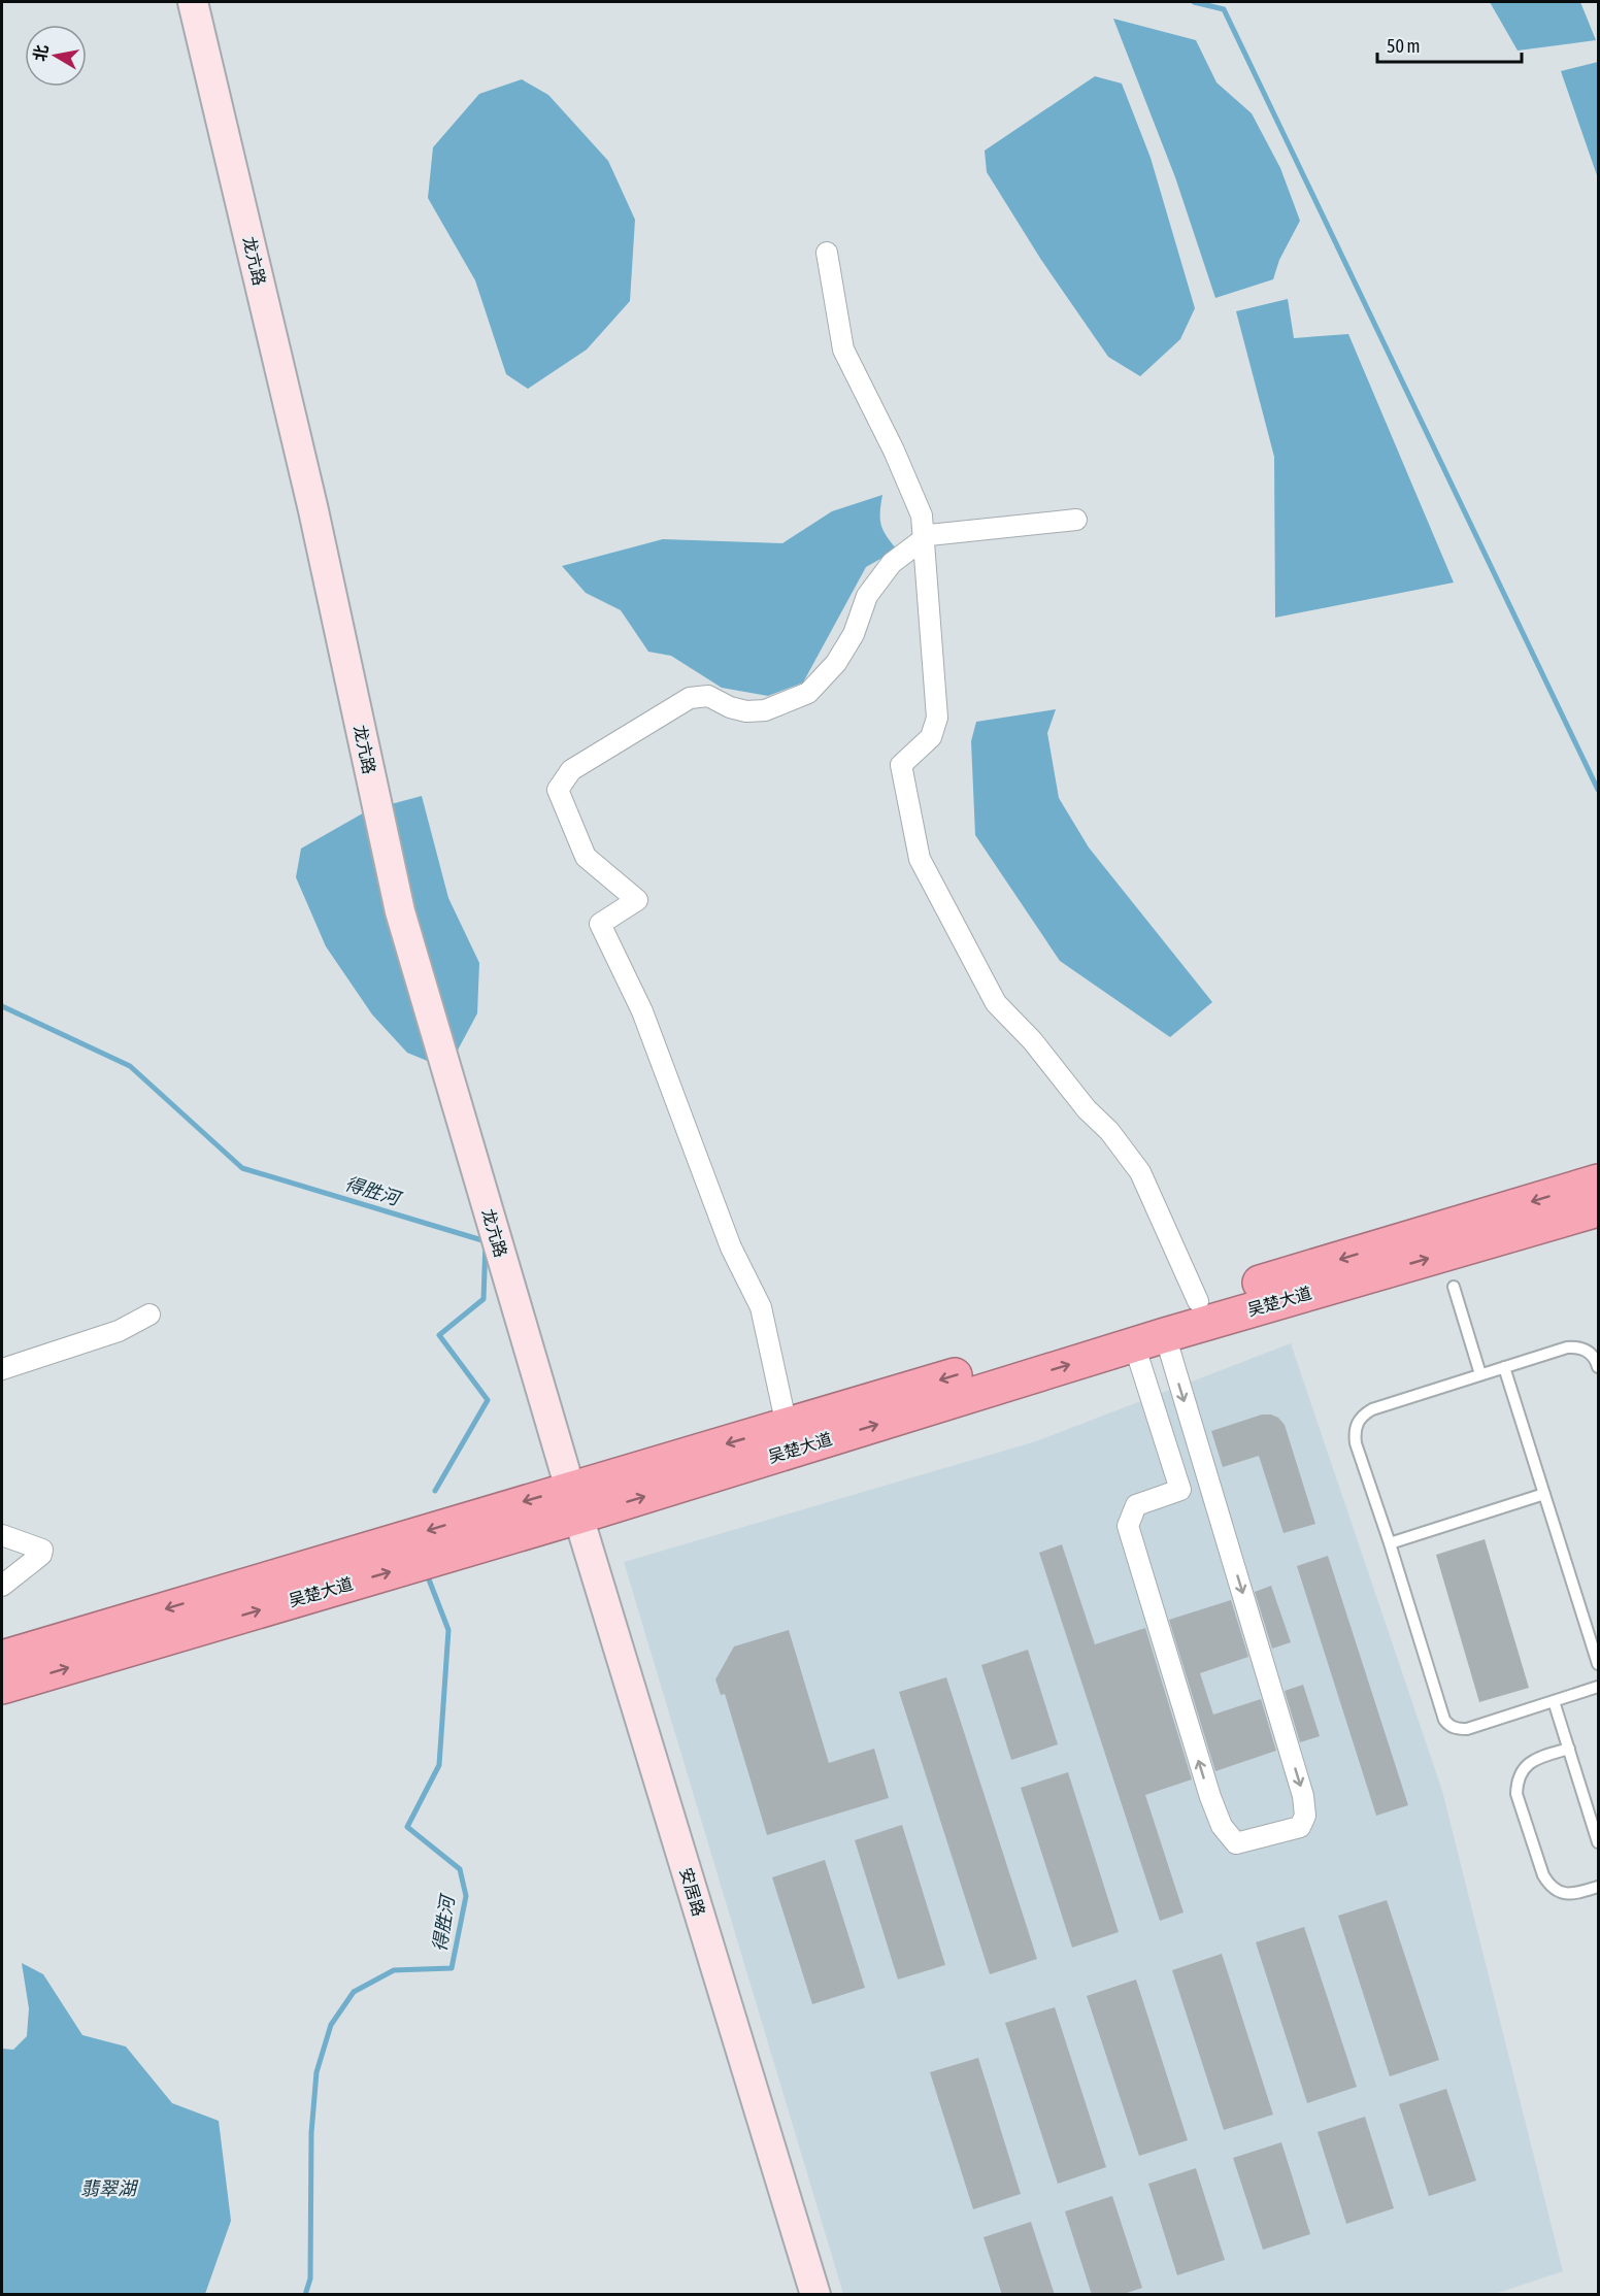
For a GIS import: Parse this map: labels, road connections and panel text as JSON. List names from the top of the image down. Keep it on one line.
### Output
{"streets":{"highway":["吴楚大道"],"street":["龙亢路","安居路"]},"crossings":[["龙亢路","吴楚大道"],["龙亢路","安居路"],["吴楚大道","安居路"]],"water":["得胜河","翡翠湖"],"scale_bar":"50 m","north":"left"}
